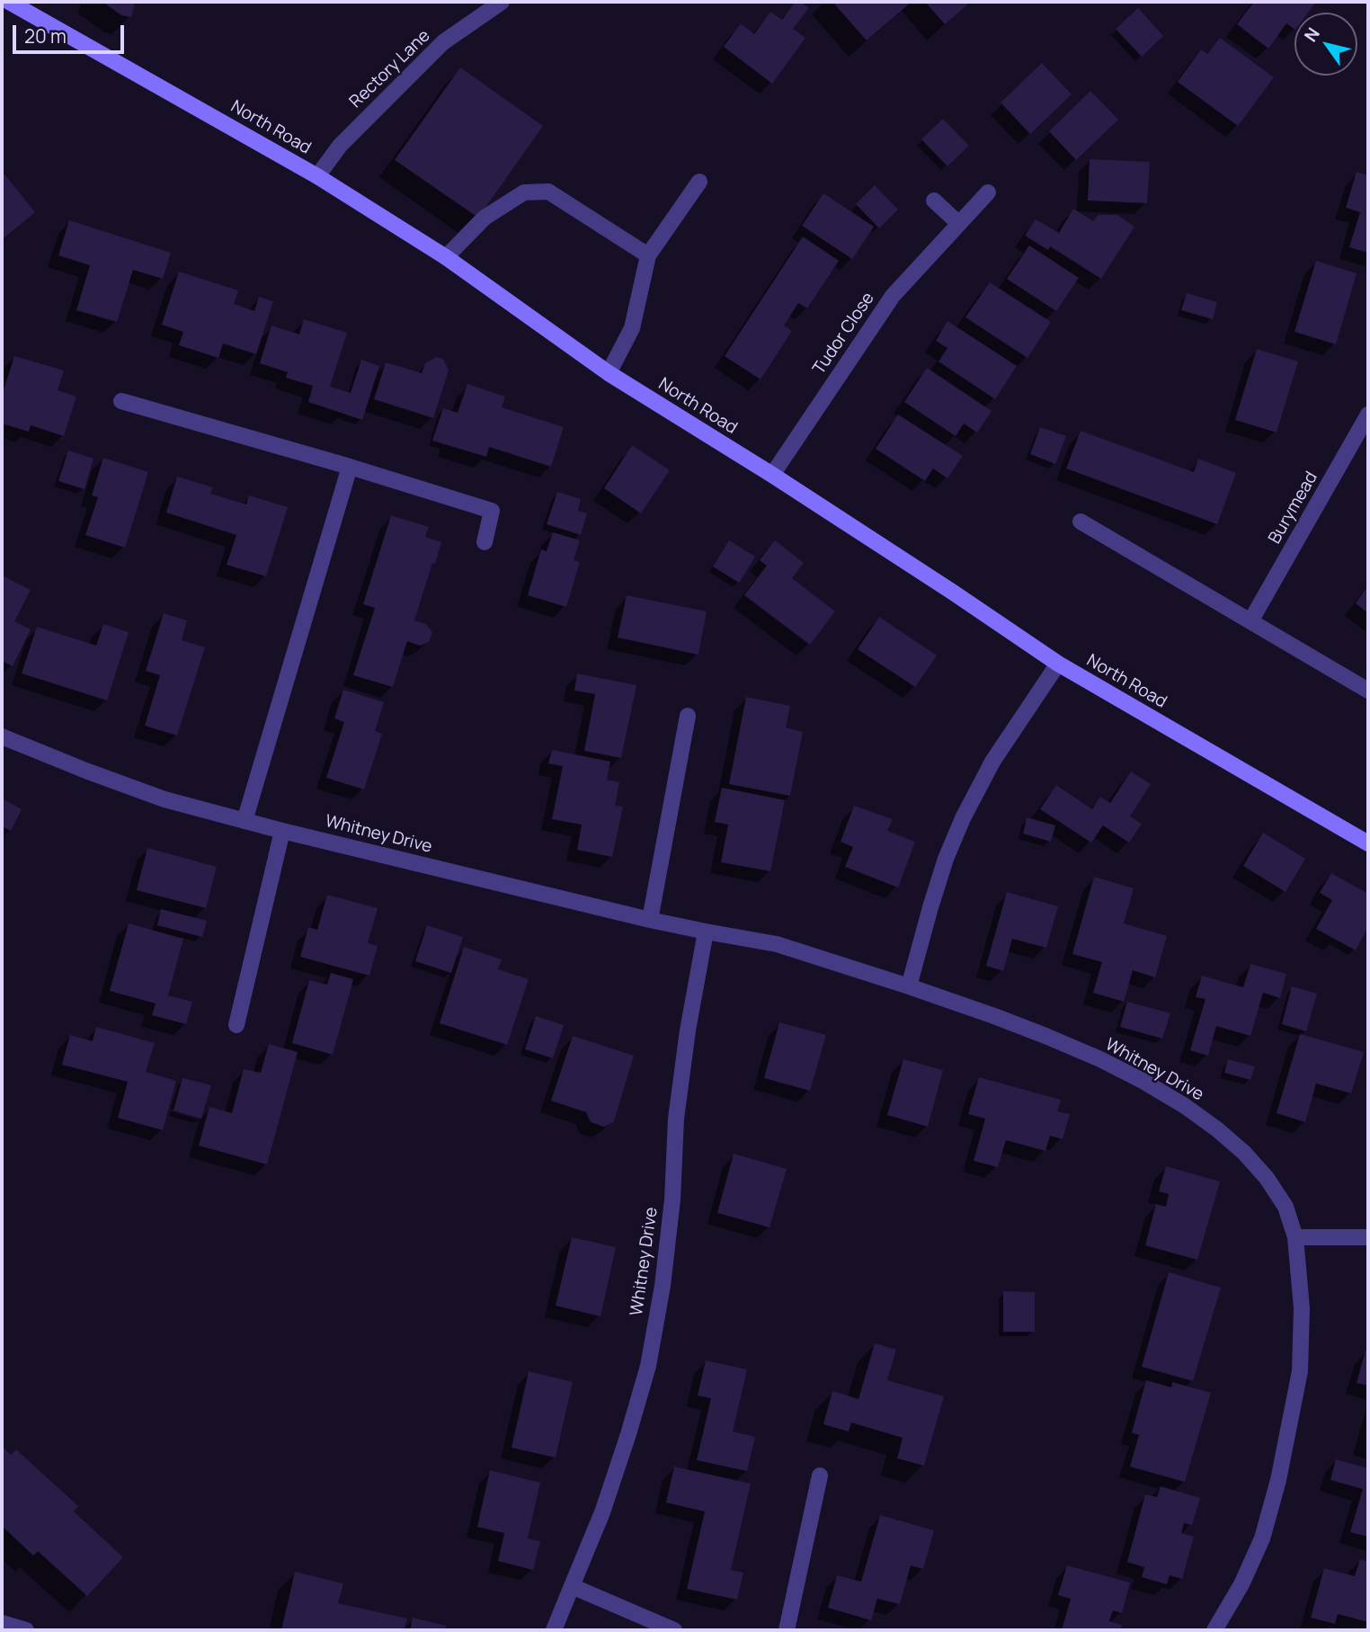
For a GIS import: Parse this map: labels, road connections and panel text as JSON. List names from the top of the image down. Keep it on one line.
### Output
{"streets":{"main road":["North Road"],"street":["Rectory Lane","Tudor Close","Burymead","Whitney Drive"]},"crossings":[["Rectory Lane","North Road"],["North Road","Tudor Close"]],"scale_bar":"20 m","north":"top left"}
